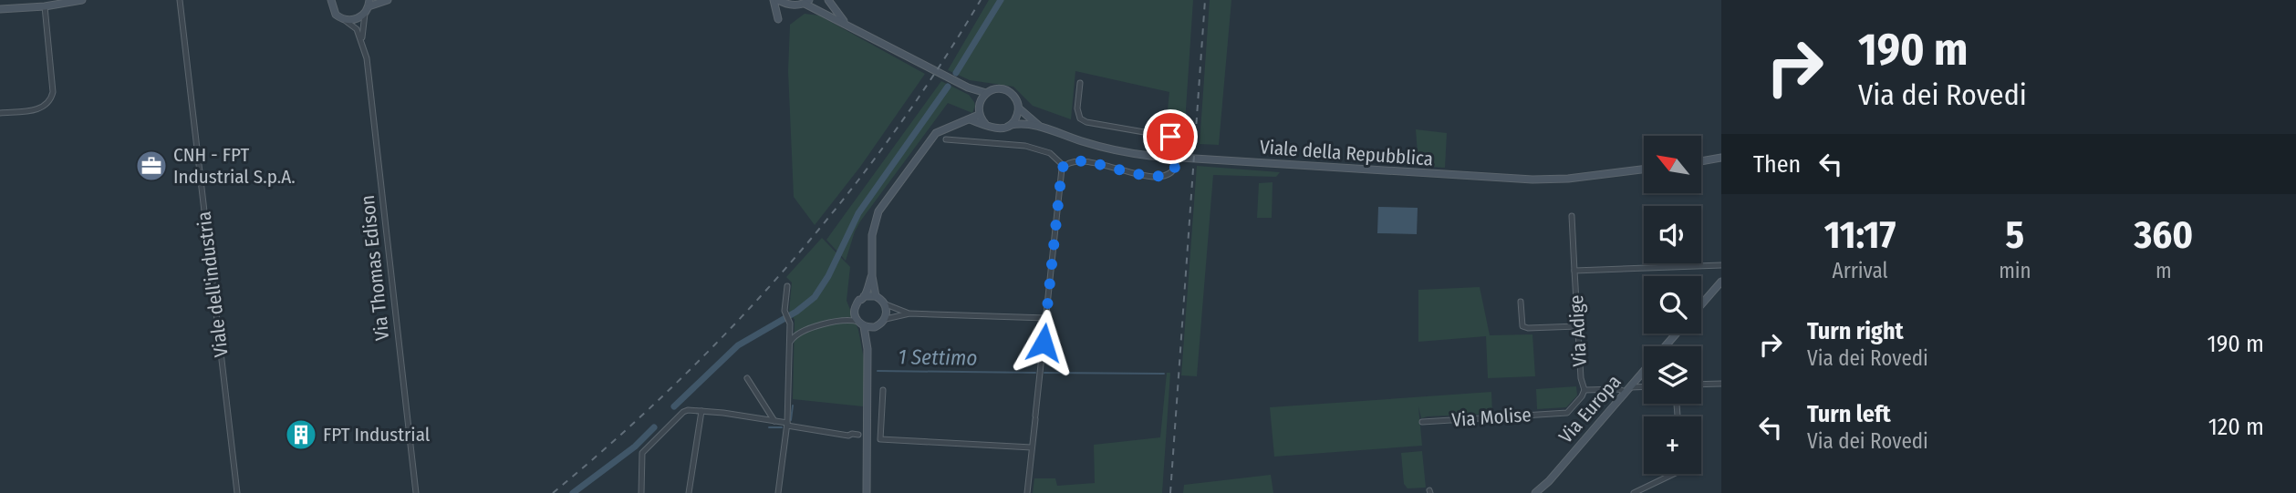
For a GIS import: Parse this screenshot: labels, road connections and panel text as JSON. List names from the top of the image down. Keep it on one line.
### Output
{"streets":{"street":["Viale della Repubblica","Via Thomas Edison","Viale dell'industria","Via Adige","Via Europa","Via Molise"]},"crossings":[["Via Adige","Via Molise"]],"water":["1 Settimo"],"places":{"office":["CNH - FPT Industrial S.p.A."],"building":["FPT Industrial"]},"north":"top left","page":{"turn":["190 m","Via dei Rovedi"],"then":"Then","map_buttons":"+","eta":["11:17","Arrival","5","min","360","m"],"list":[{"name":"Turn right","note":"Via dei Rovedi","value":"190 m"},{"name":"Turn left","note":"Via dei Rovedi","value":"120 m"}]}}
